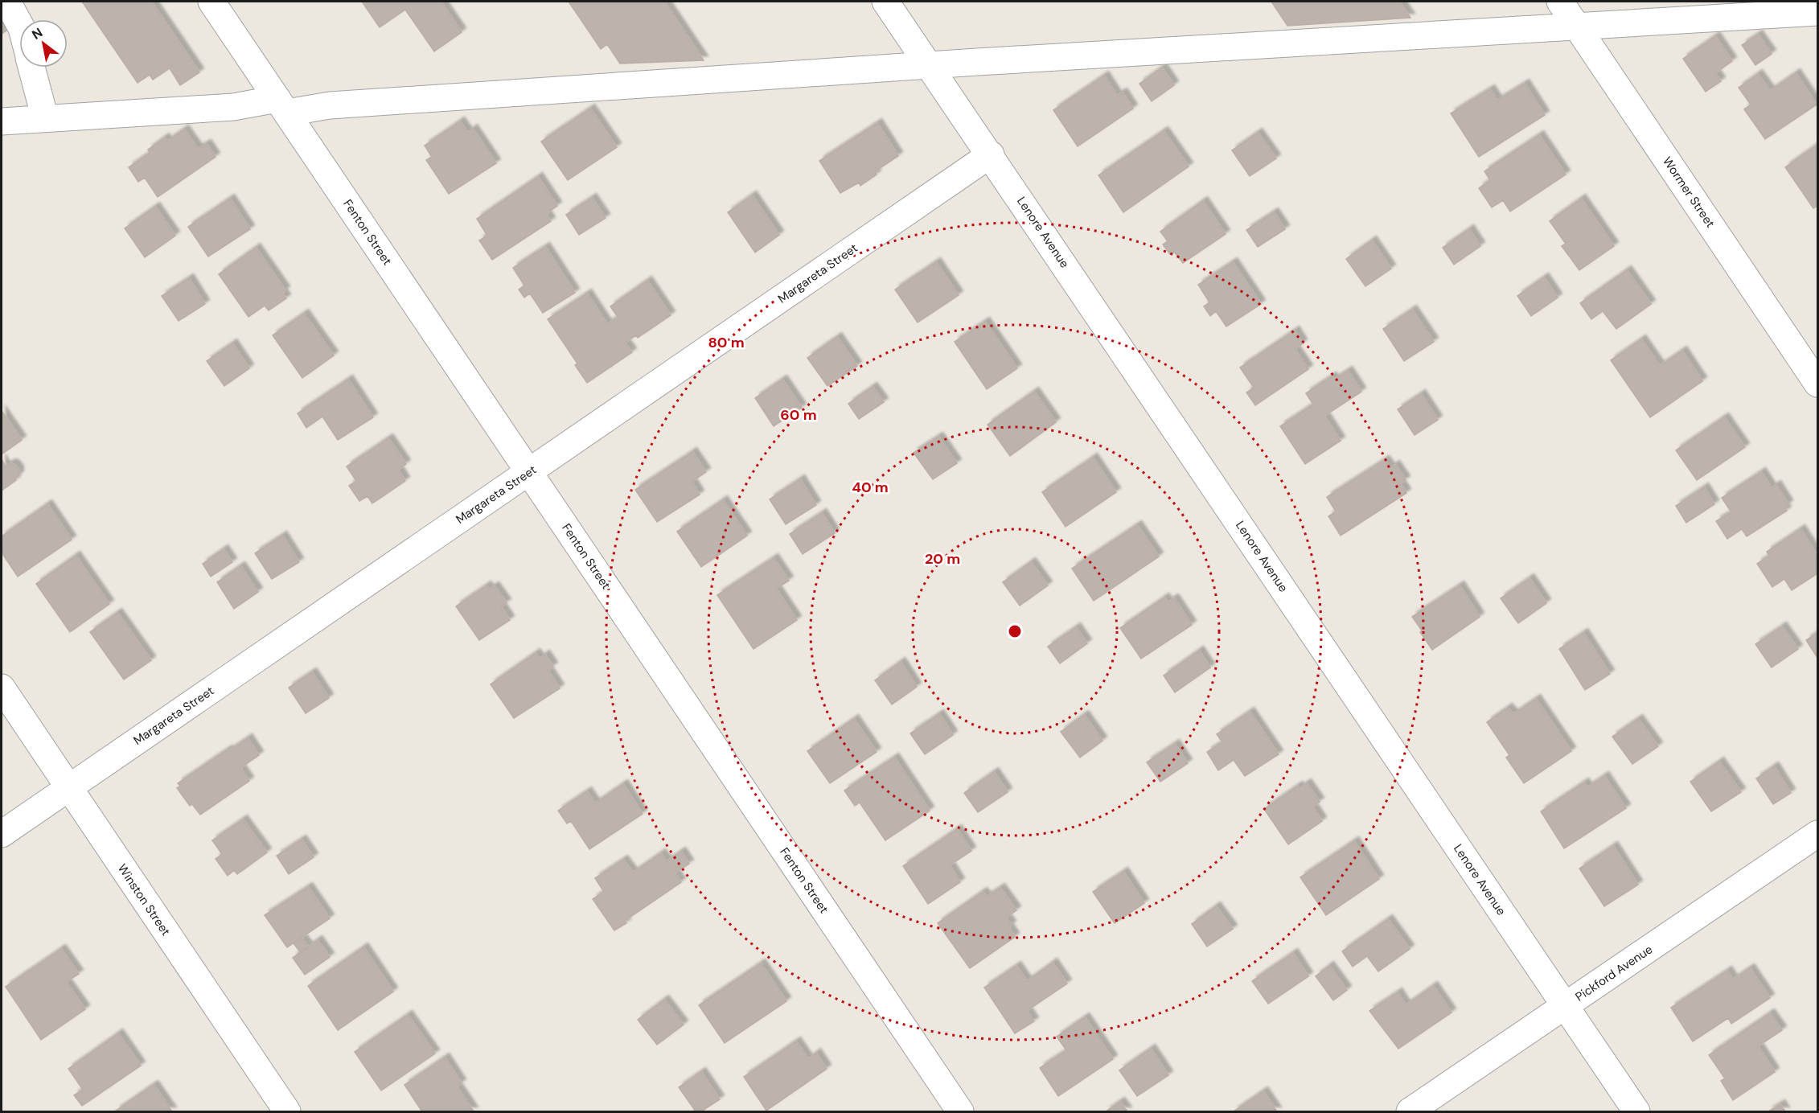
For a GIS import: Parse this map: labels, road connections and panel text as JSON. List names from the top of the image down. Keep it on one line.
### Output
{"streets":{"street":["Wormer Street","Fenton Street","Lenore Avenue","Margareta Street","Winston Street","Pickford Avenue"]},"crossings":[["Fenton Street","Margareta Street"],["Lenore Avenue","Margareta Street"],["Lenore Avenue","Pickford Avenue"],["Margareta Street","Winston Street"]],"north":"top left","rings":["80 m","60 m","40 m","20 m"]}
